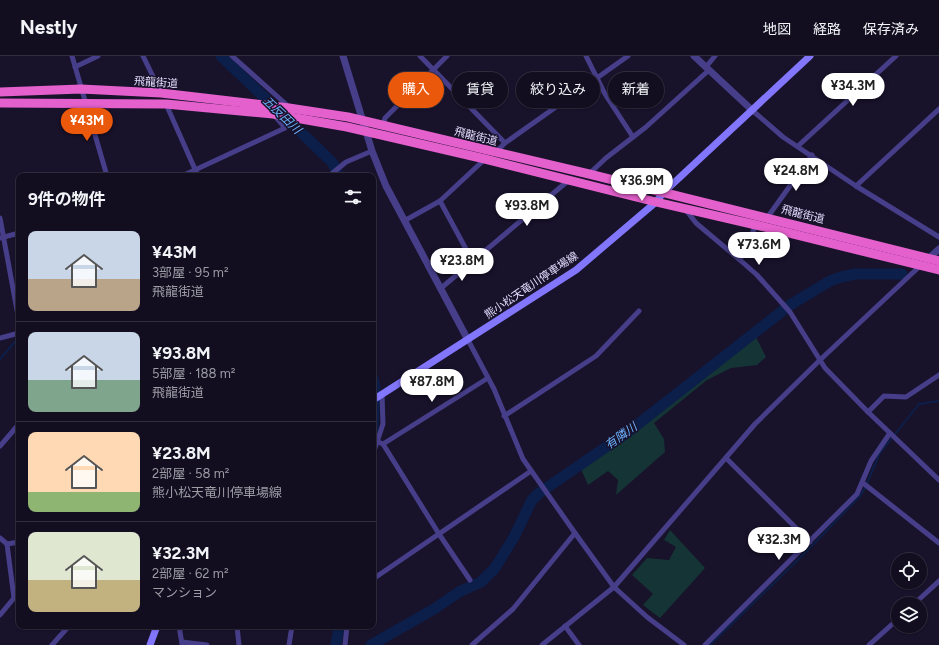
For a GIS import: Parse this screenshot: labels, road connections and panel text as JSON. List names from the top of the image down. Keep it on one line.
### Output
{"streets":{"highway":["飛龍街道"],"main road":["熊小松天竜川停車場線"]},"crossings":[["飛龍街道","熊小松天竜川停車場線"]],"water":["五反田川","有隣川"],"page":{"header":"Nestly","nav":["地図","経路","保存済み"],"chip":["購入","賃貸","絞り込み","新着"],"price":["¥34.3M","¥43M","¥24.8M","¥36.9M","¥93.8M","¥73.6M","¥23.8M","¥87.8M","¥32.3M"],"heading":"9件の物件","list":[{"name":"¥43M","note":"3部屋 · 95 m² · 飛龍街道"},{"name":"¥93.8M","note":"5部屋 · 188 m² · 飛龍街道"},{"name":"¥23.8M","note":"2部屋 · 58 m² · 熊小松天竜川停車場線"},{"name":"¥32.3M","note":"2部屋 · 62 m² · マンション"}]}}
